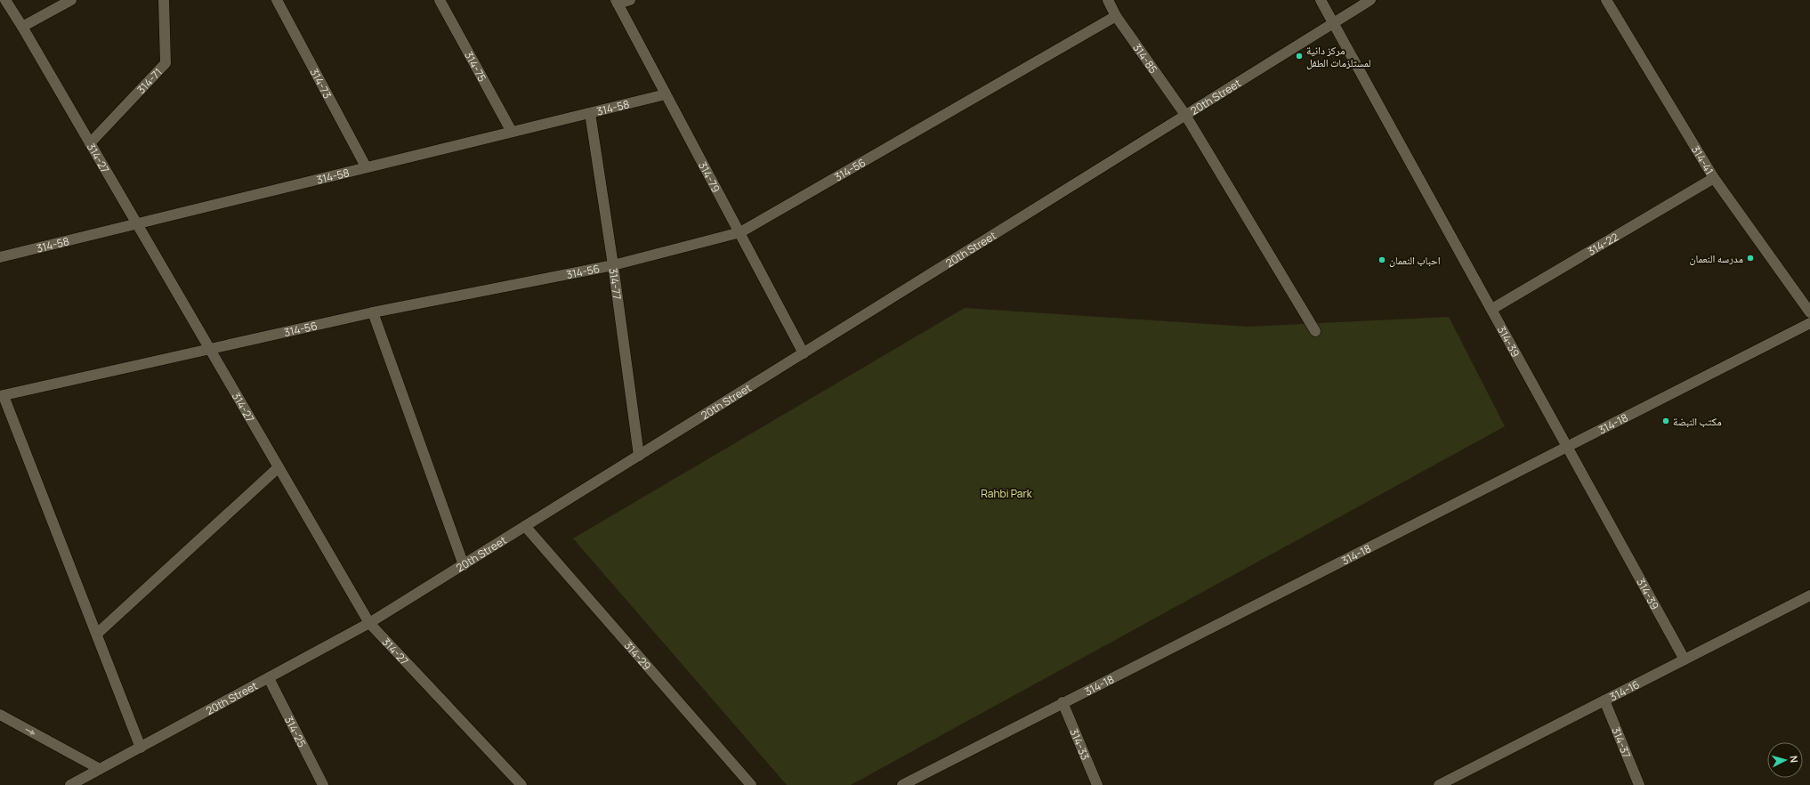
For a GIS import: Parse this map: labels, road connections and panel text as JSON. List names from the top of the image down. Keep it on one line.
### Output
{"streets":{"street":["314-85","314-75","314-71","314-73","20th Street","314-58","314-27","314-41","314-56","314-79","314-22","314-77","314-39","314-18","314-29","314-16","314-25","314-37","314-33"]},"crossings":[["314-85","20th Street"],["314-85","314-56"],["314-75","314-58"],["314-71","314-27"],["314-73","314-58"],["20th Street","314-27"],["20th Street","314-79"],["20th Street","314-77"],["20th Street","314-39"],["20th Street","314-29"],["20th Street","314-25"],["314-58","314-27"],["314-58","314-79"],["314-58","314-77"],["314-27","314-56"],["314-41","314-22"],["314-56","314-79"],["314-56","314-77"],["314-22","314-39"],["314-39","314-18"],["314-39","314-16"],["314-18","314-33"],["314-16","314-37"]],"parks":["Rahbi Park"],"places":["مركز دانية لمستلزمات الطفل","مدرسه النعمان","احباب النعمان","مكتب النبضة"],"north":"right"}
